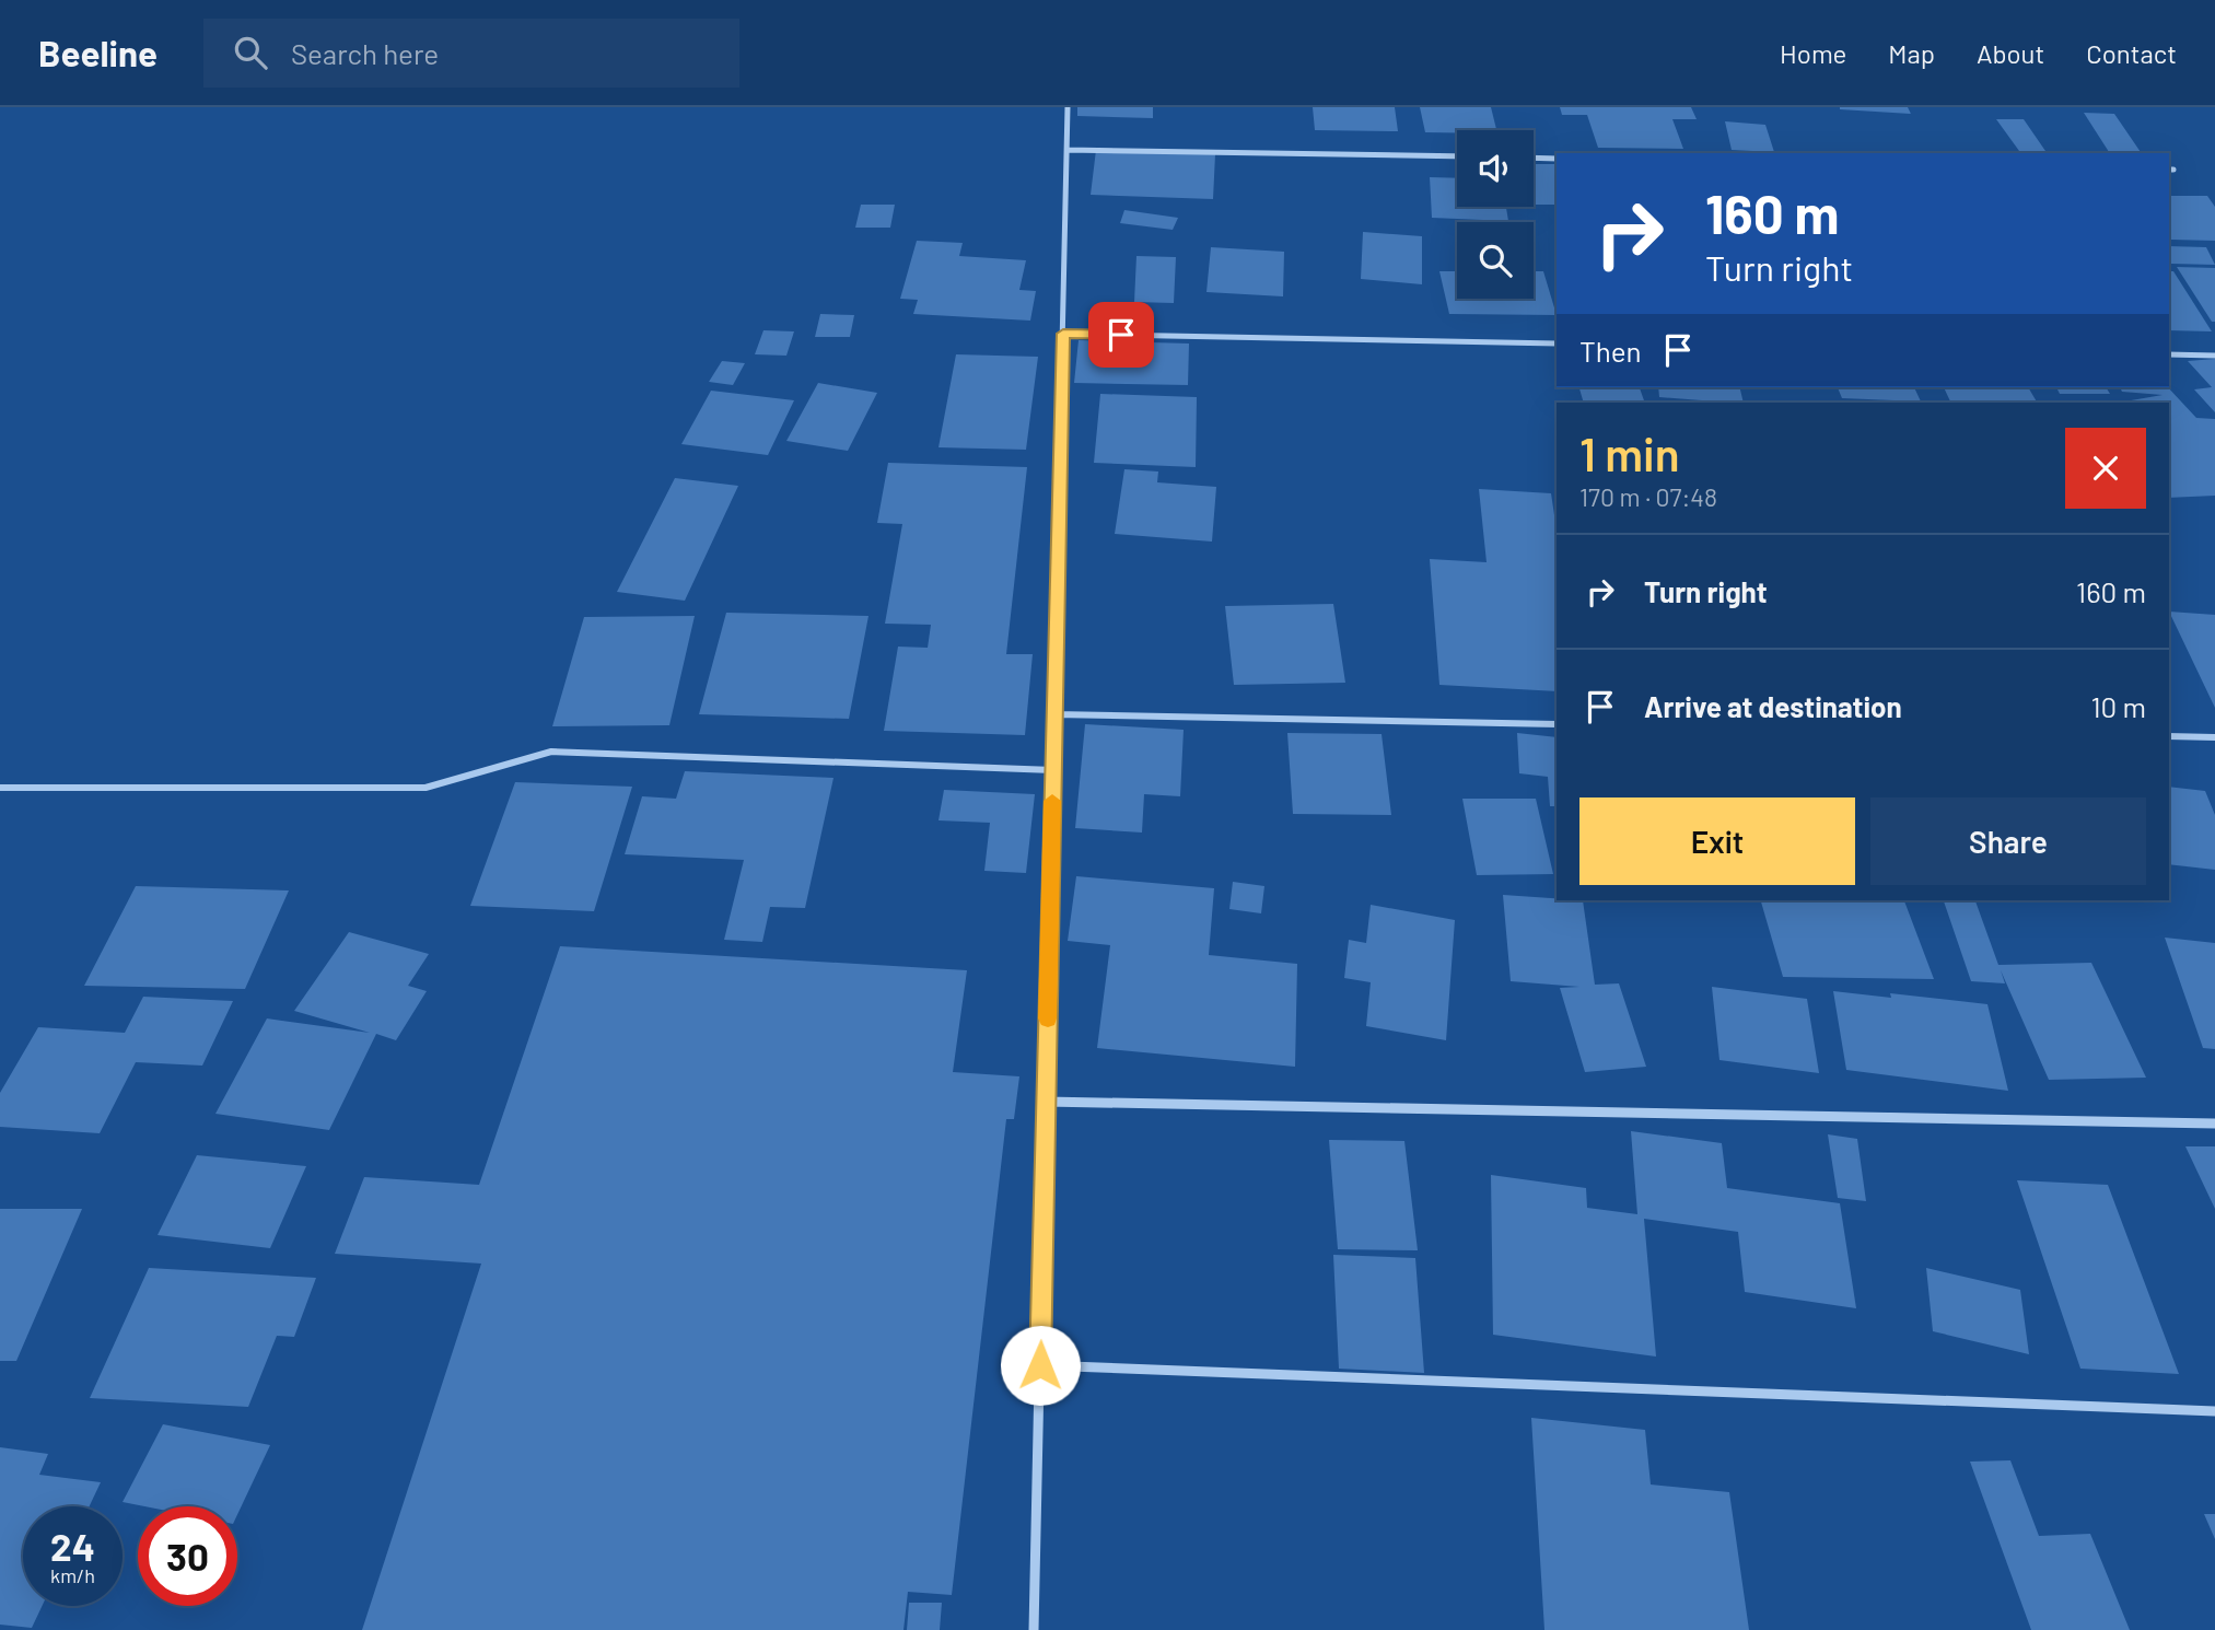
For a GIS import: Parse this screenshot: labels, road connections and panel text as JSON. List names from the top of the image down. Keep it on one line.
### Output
{"page":{"header":"Beeline","search":"Search here","nav":["Home","Map","About","Contact"],"turn":["160 m","Turn right"],"then":"Then","heading":["1 min","170 m · 07:48"],"list":[{"name":"Turn right","value":"160 m"},{"name":"Arrive at destination","value":"10 m"}],"buttons":["Exit","Share"],"speed":"24 km/h","limit":"30"}}
